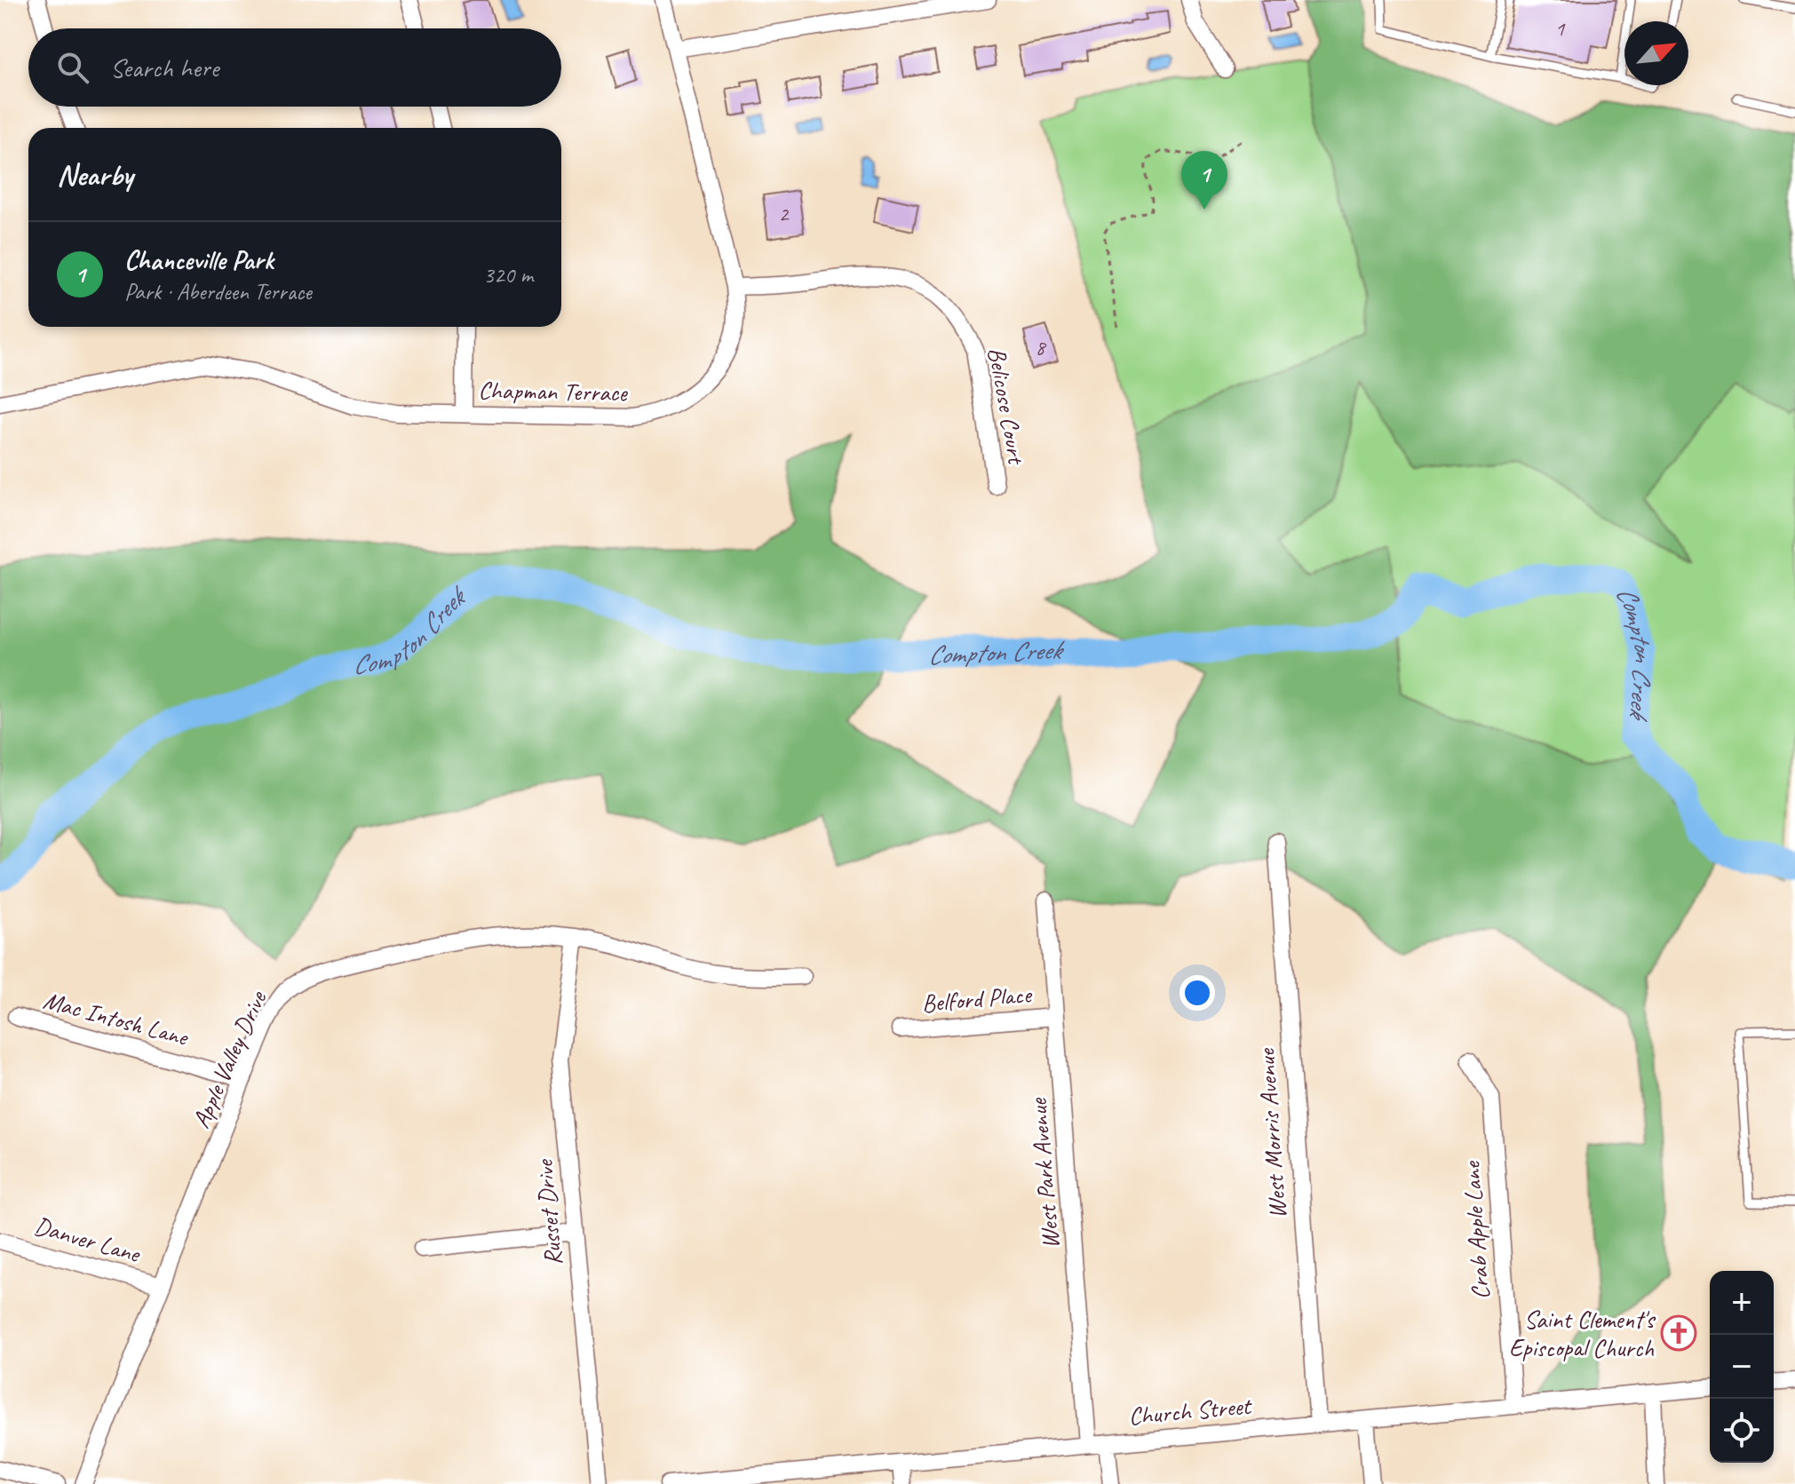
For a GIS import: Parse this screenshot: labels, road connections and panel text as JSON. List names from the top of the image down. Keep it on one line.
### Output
{"streets":{"street":["Chapman Terrace","Belicose Court","Belford Place","Mac Intosh Lane","Apple Valley Drive","West Morris Avenue","West Park Avenue","Russet Drive","Crab Apple Lane","Danver Lane","Church Street"]},"crossings":[["Chapman Terrace","Belicose Court"],["Belford Place","West Park Avenue"],["Mac Intosh Lane","Apple Valley Drive"],["Apple Valley Drive","Russet Drive"],["Apple Valley Drive","Danver Lane"],["West Morris Avenue","Church Street"],["West Park Avenue","Church Street"],["Crab Apple Lane","Church Street"]],"water":["Compton Creek"],"places":{"church":["Saint Clement's Episcopal Church"]},"house_numbers":["1","2","8"],"north":"top right","page":{"search":"Search here","heading":"Nearby","pins":"1","list":[{"mark":"1","name":"Chanceville Park","note":"Park · Aberdeen Terrace","value":"320 m"}],"map_buttons":["+","−"]}}
